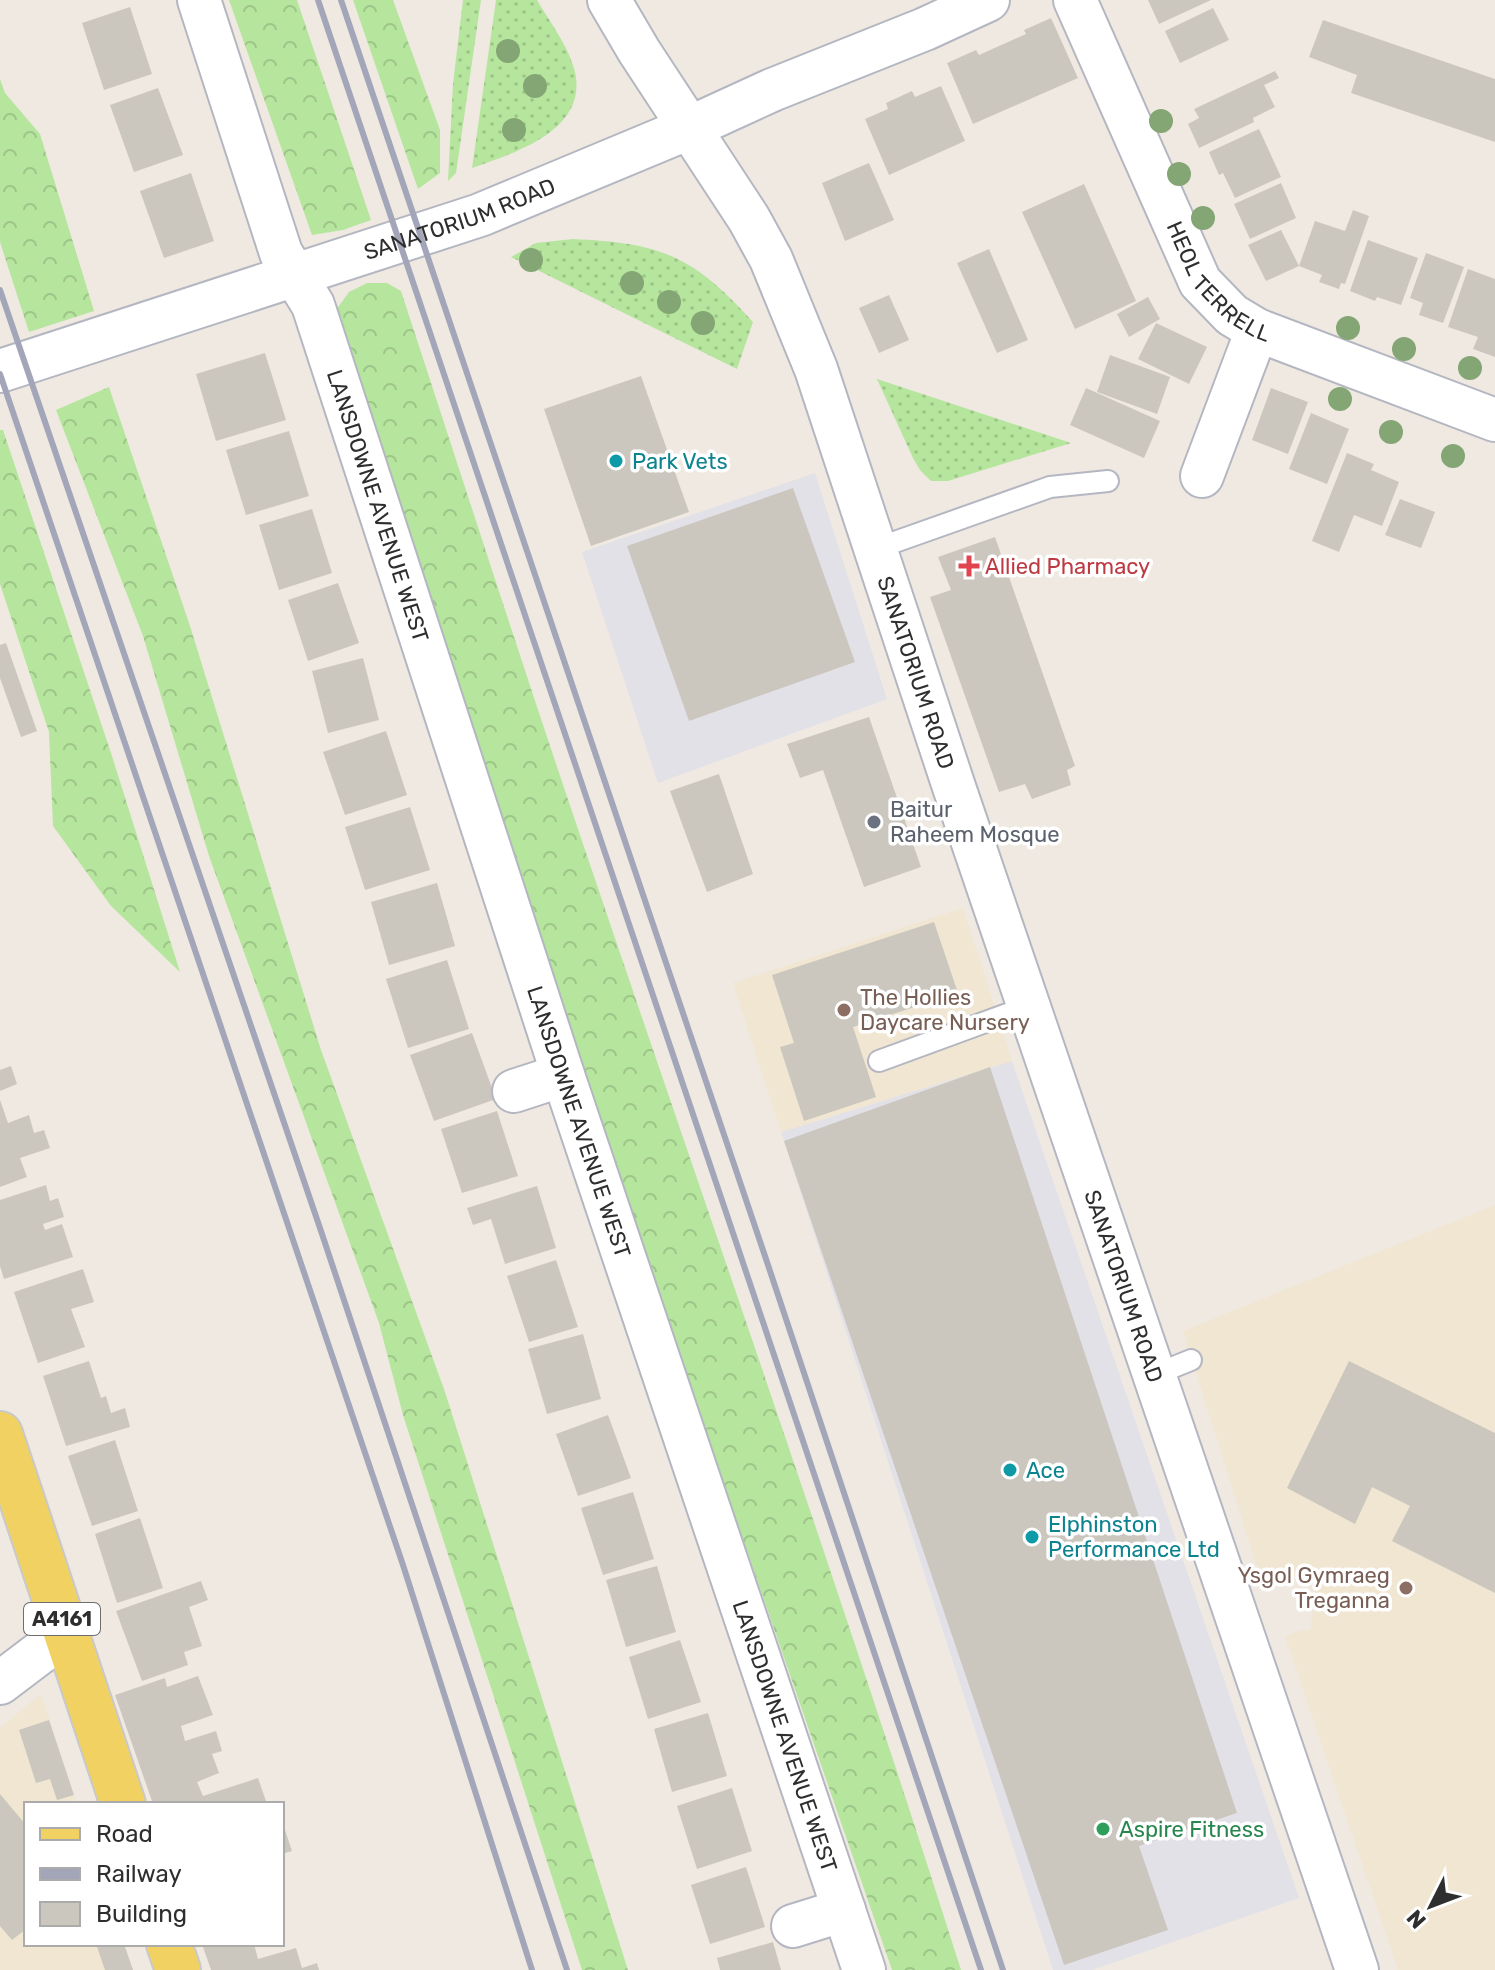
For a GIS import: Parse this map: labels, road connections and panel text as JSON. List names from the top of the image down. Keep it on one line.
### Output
{"streets":{"main road":["A4161"],"street":["SANATORIUM ROAD","HEOL TERRELL","LANSDOWNE AVENUE WEST"]},"crossings":[["SANATORIUM ROAD","LANSDOWNE AVENUE WEST"]],"places":{"other":["Park Vets","Baitur Raheem Mosque","The Hollies Daycare Nursery","Ace","Elphinston Performance Ltd","Ysgol Gymraeg Treganna","Aspire Fitness"],"health":["Allied Pharmacy"]},"legend":["Road","Railway","Building"],"north":"bottom left"}
